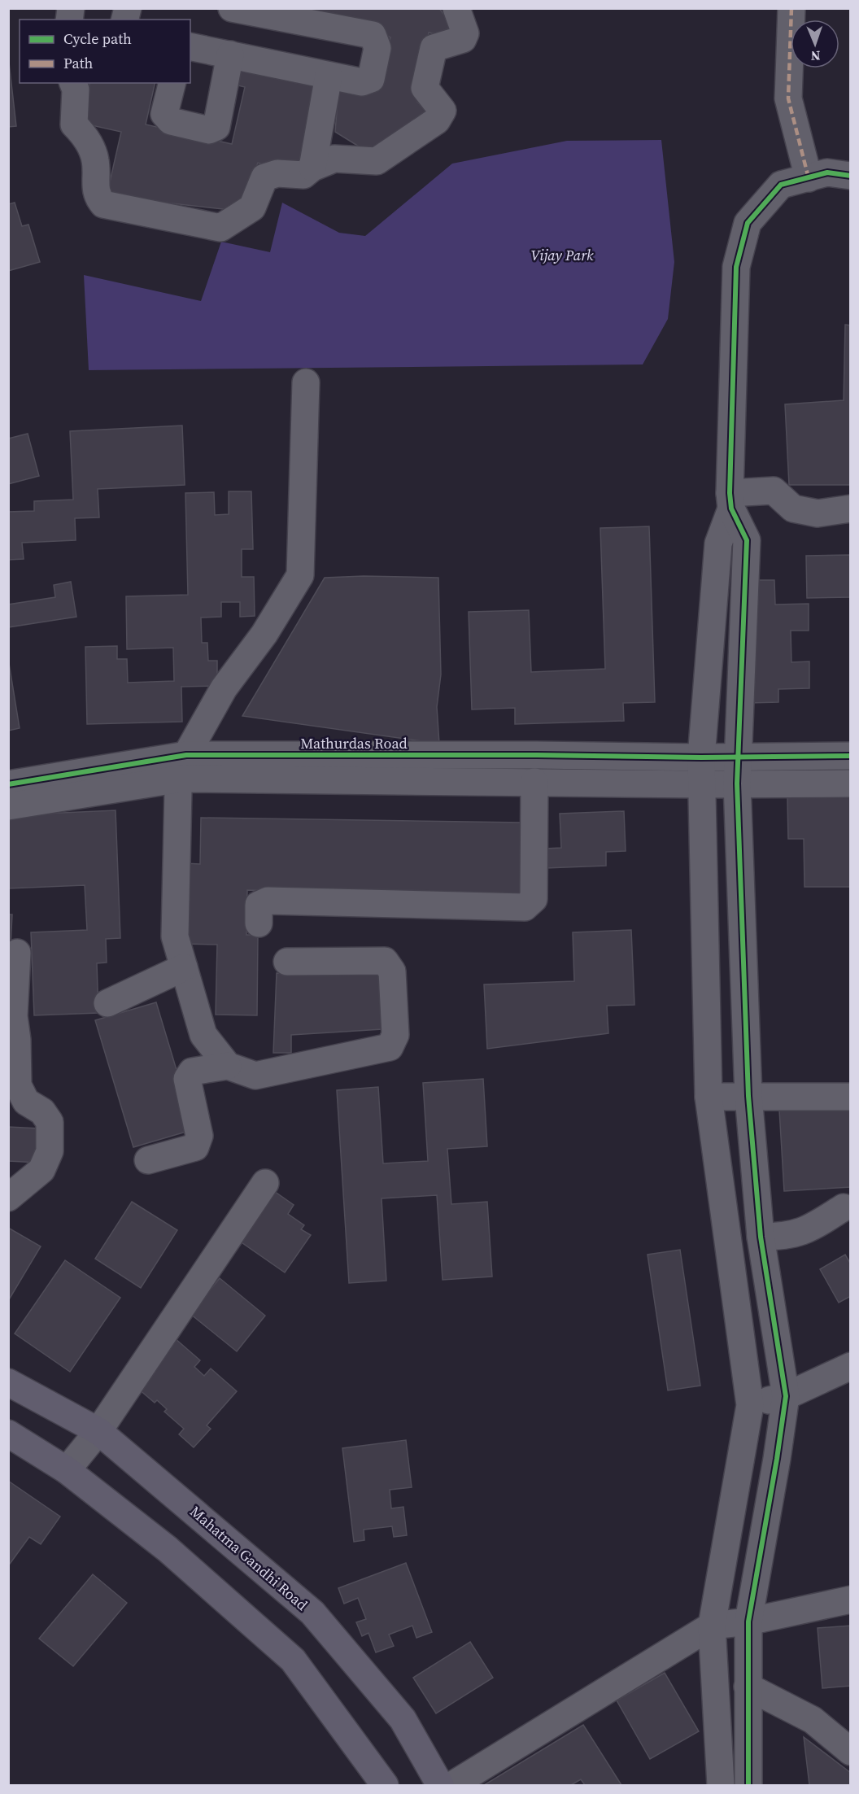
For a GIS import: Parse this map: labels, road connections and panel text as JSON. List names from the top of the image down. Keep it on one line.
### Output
{"streets":{"main road":["Mahatma Gandhi Road"],"street":["Mathurdas Road"]},"parks":["Vijay Park"],"legend":["Cycle path","Path"],"north":"bottom"}
